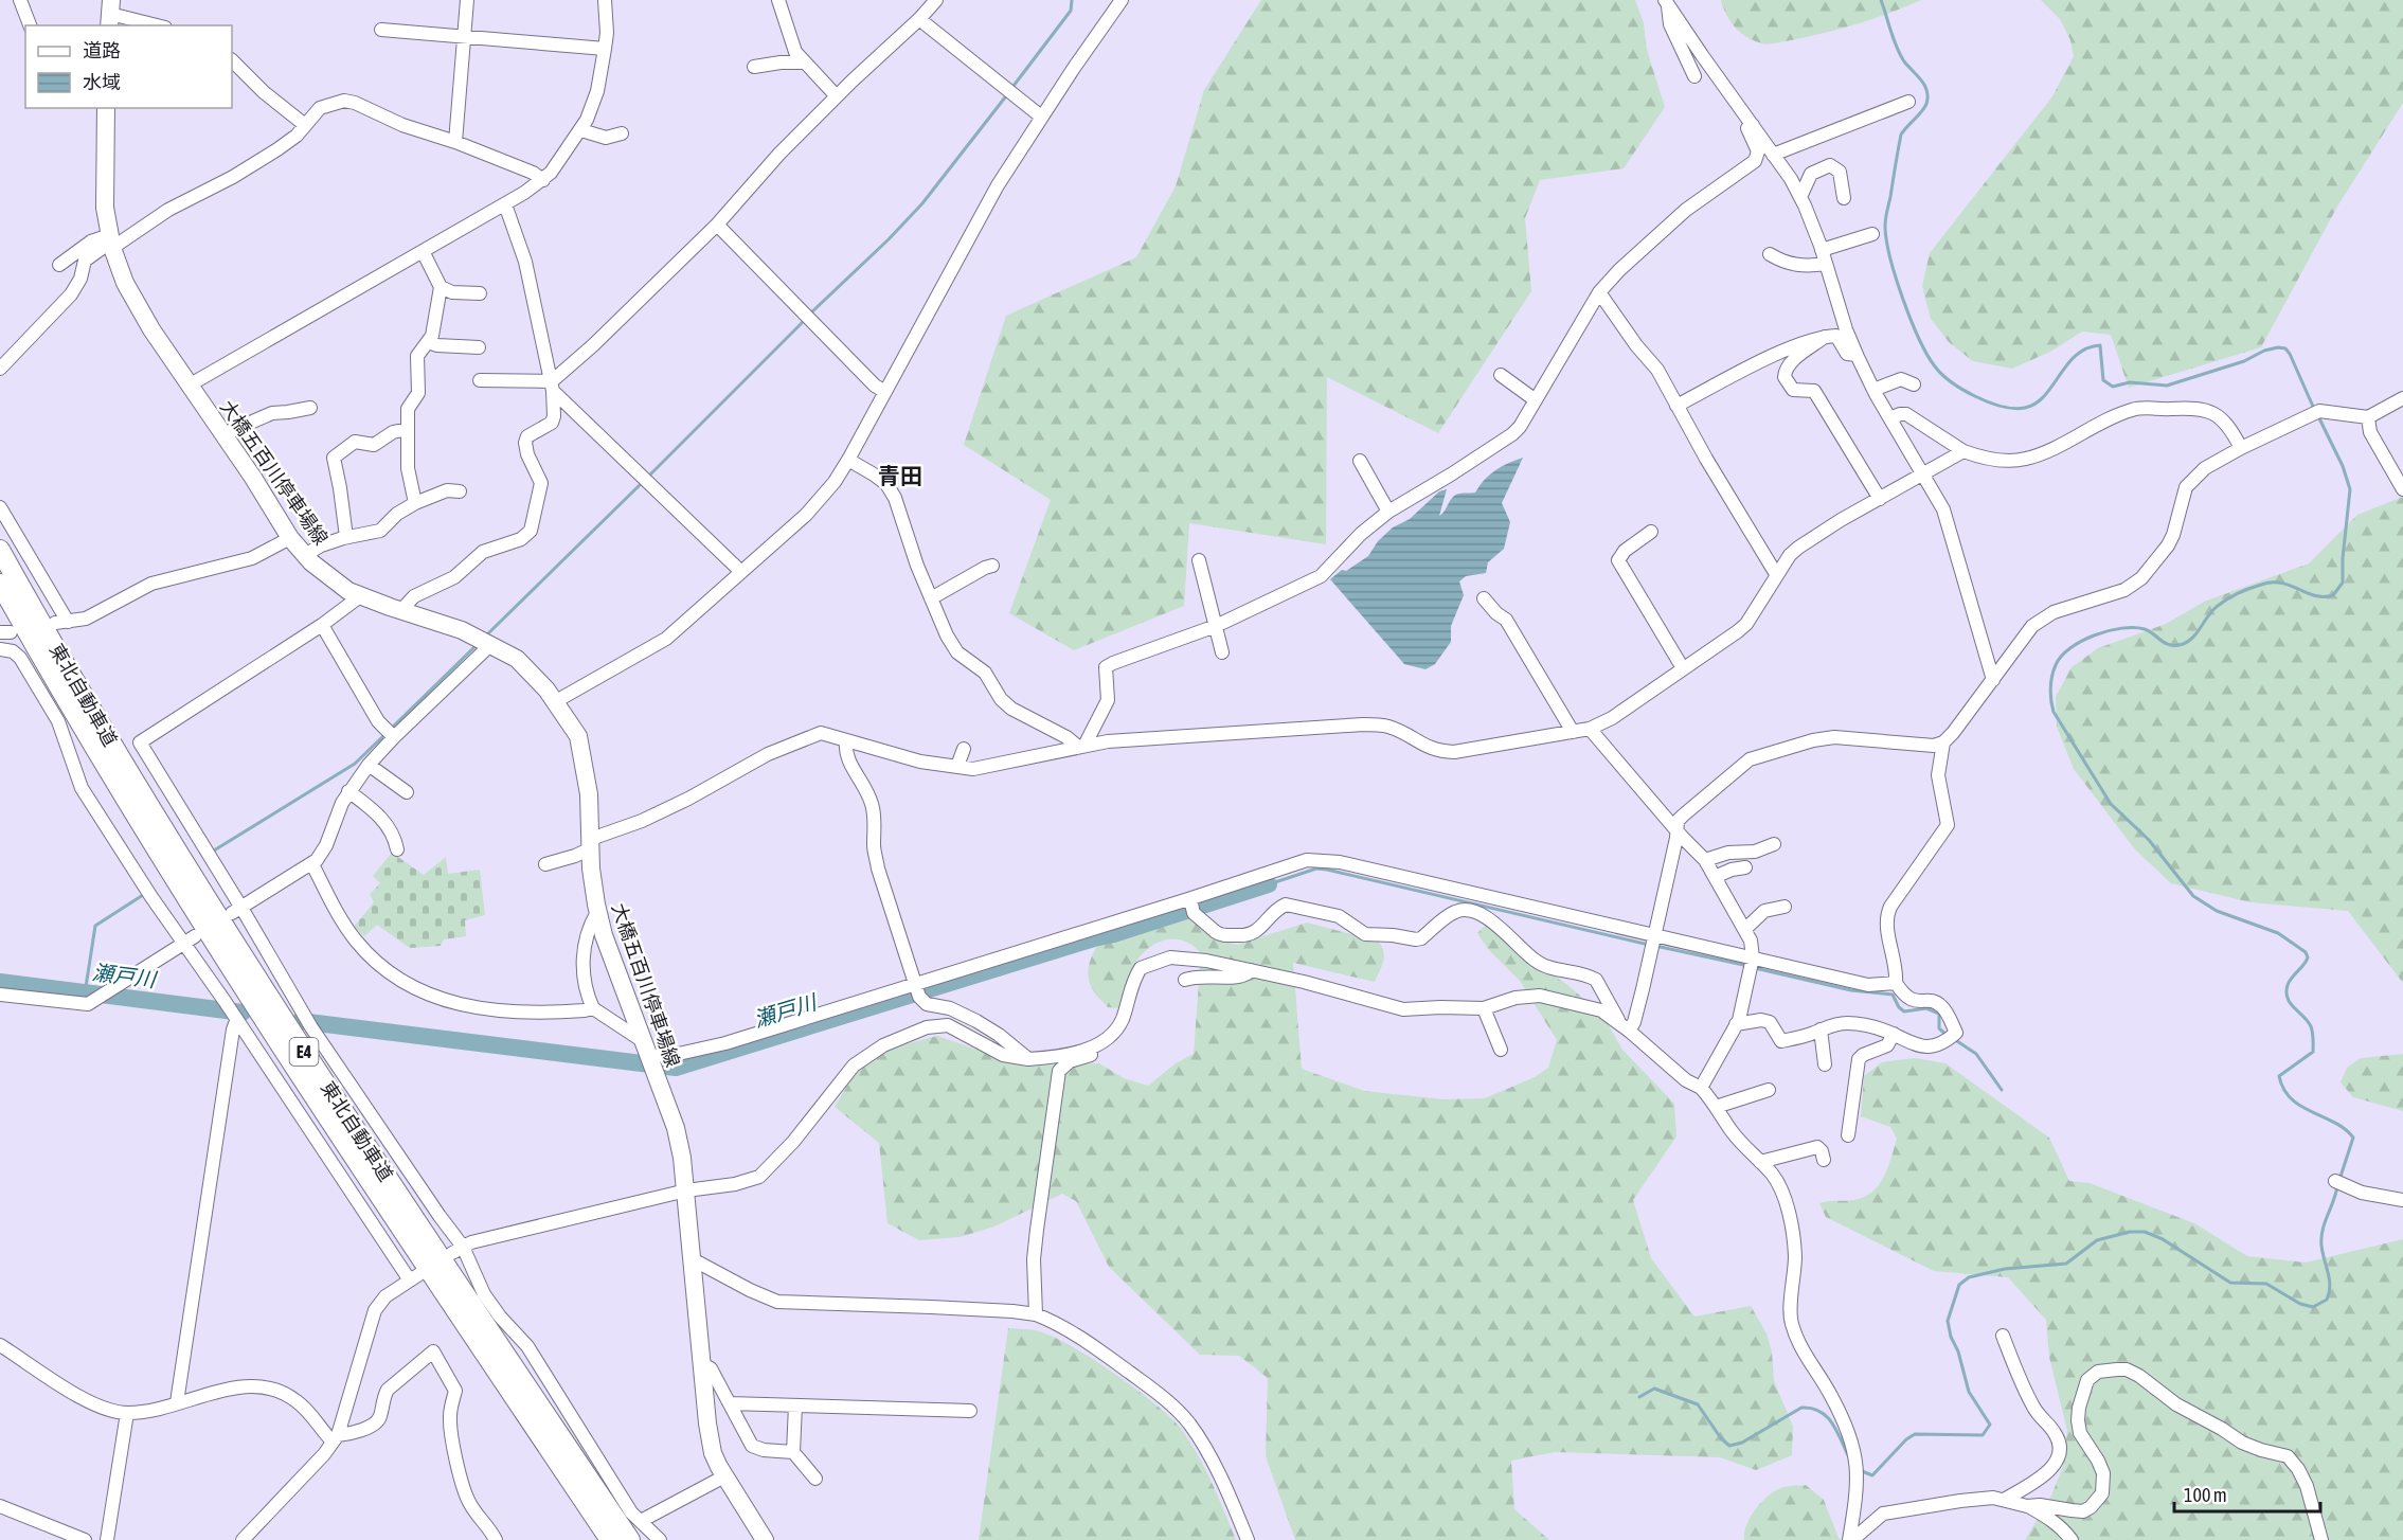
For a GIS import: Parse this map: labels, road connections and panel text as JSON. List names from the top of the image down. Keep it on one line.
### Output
{"streets":{"highway":["東北自動車道","E4"],"main road":["大橋五百川停車場線"]},"districts":["青田"],"water":["瀬戸川"],"legend":["道路","水域"],"scale_bar":"100 m"}
